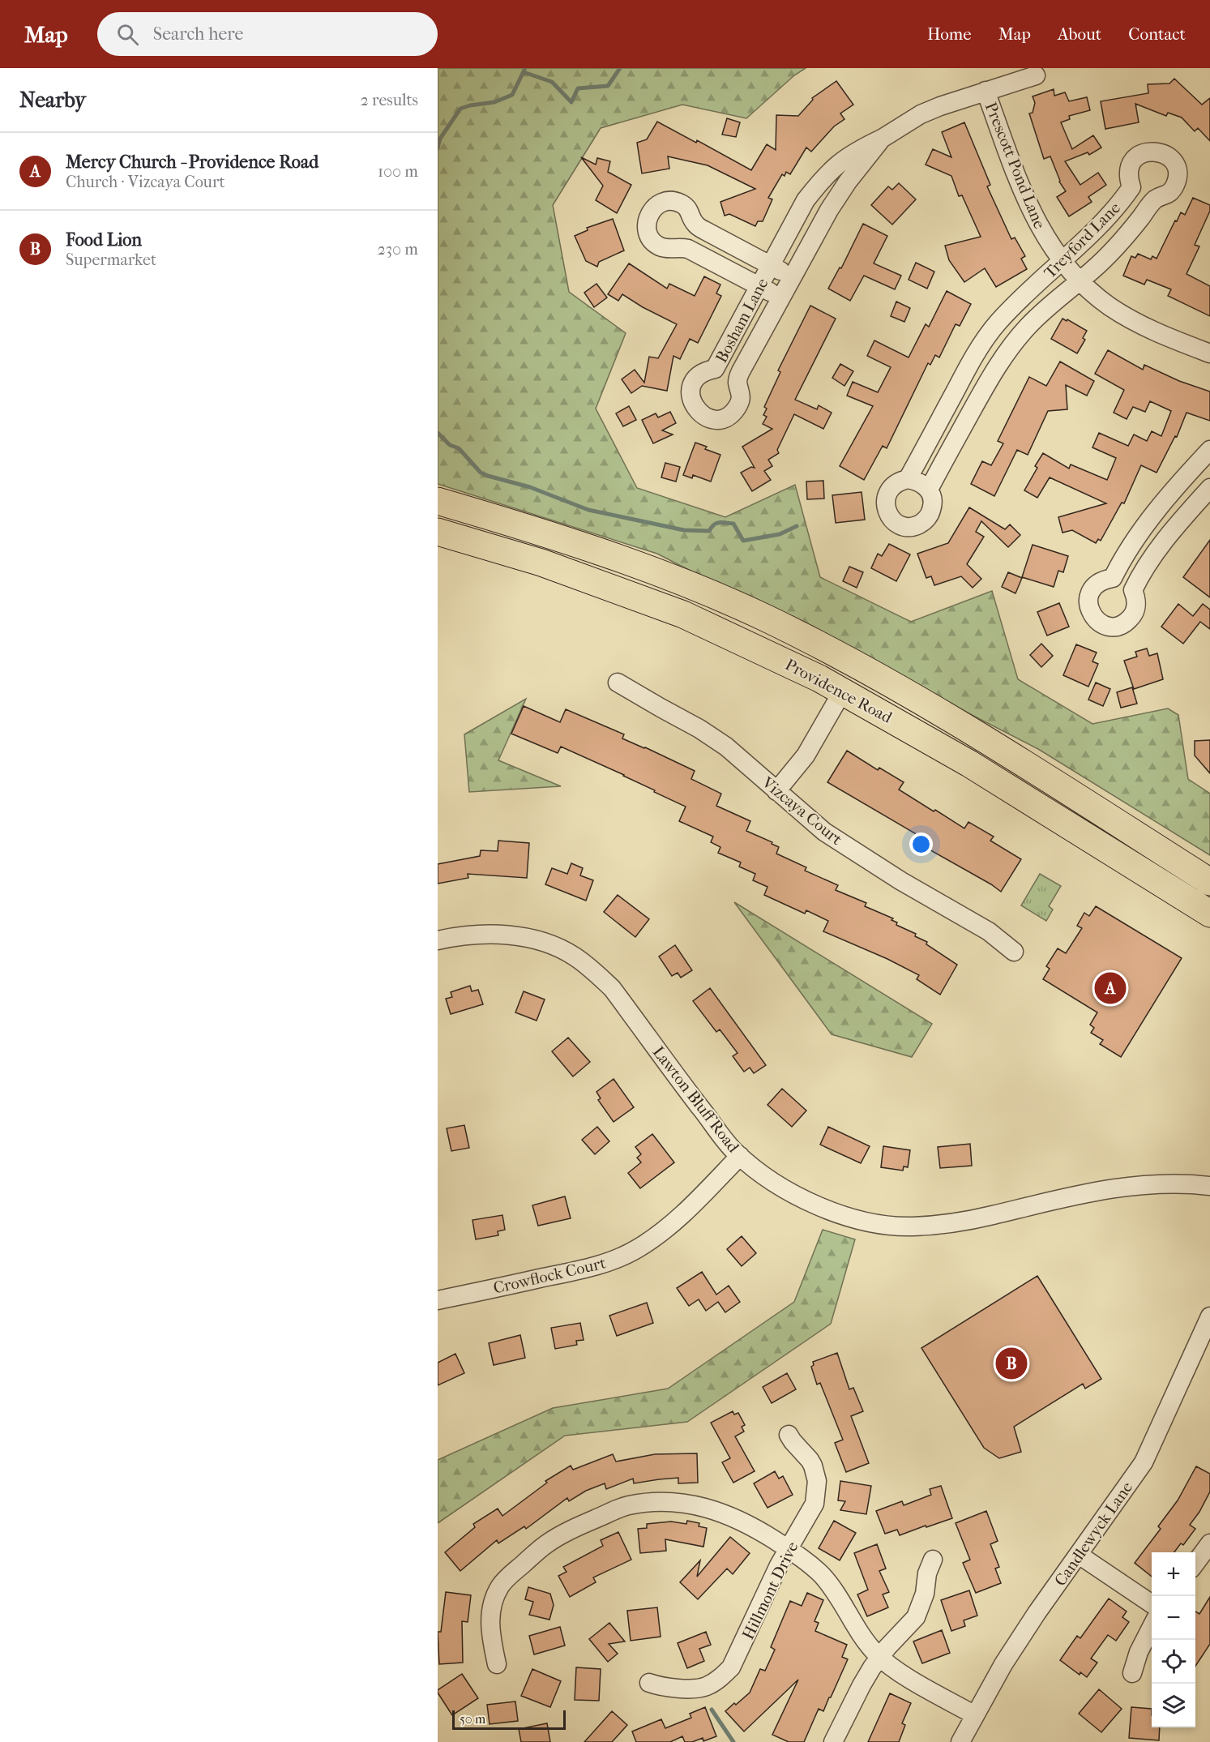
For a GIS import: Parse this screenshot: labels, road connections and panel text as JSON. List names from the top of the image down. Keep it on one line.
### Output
{"streets":{"main road":["Providence Road"],"street":["Prescott Pond Lane","Treyford Lane","Bosham Lane","Vizcaya Court","Lawton Bluff Road","Crowflock Court","Candlewyck Lane","Hillmont Drive"]},"crossings":[["Prescott Pond Lane","Treyford Lane"],["Prescott Pond Lane","Bosham Lane"],["Lawton Bluff Road","Crowflock Court"]],"scale_bar":"50 m","page":{"header":"Map","search":"Search here","nav":["Home","Map","About","Contact"],"heading":["Nearby","2 results"],"list":[{"mark":"A","name":"Mercy Church - Providence Road","note":"Church · Vizcaya Court","value":"100 m"},{"mark":"B","name":"Food Lion","note":"Supermarket","value":"230 m"}],"pins":["A","B"],"map_buttons":["+","−"],"scale":"50 m"}}
